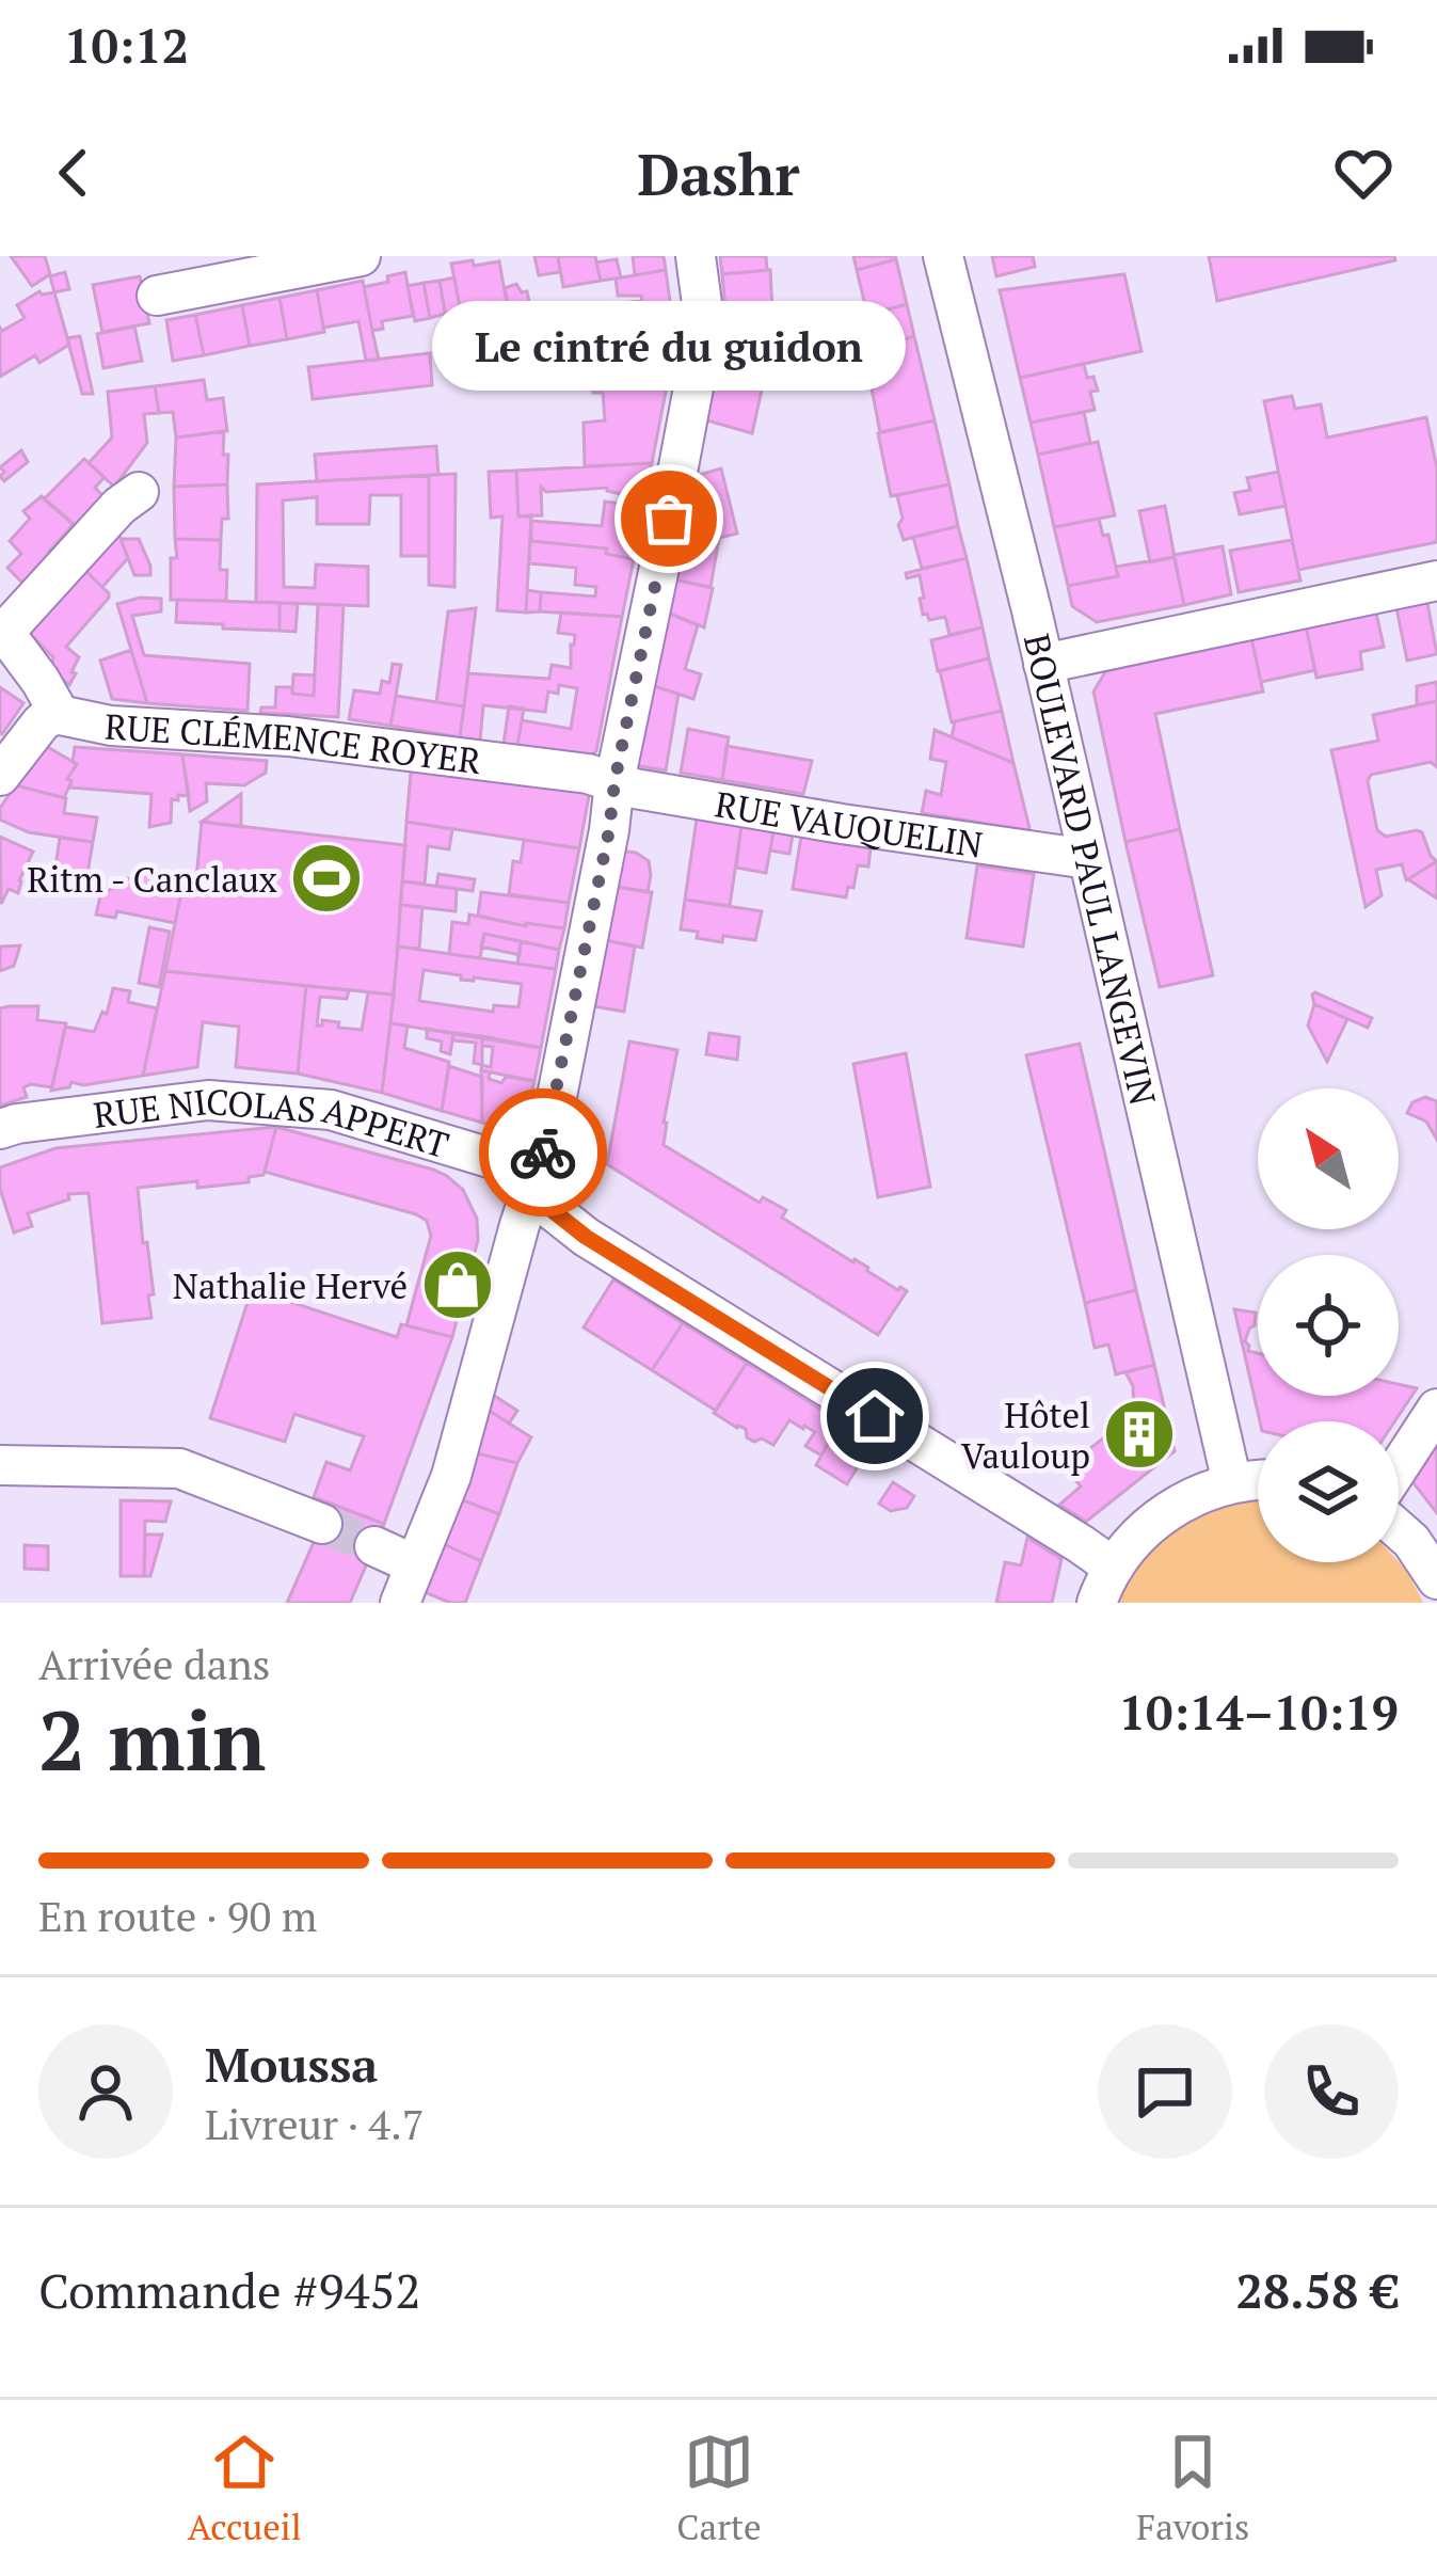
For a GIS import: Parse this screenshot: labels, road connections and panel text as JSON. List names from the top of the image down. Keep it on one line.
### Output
{"streets":{"street":["RUE CLÉMENCE ROYER","RUE VAUQUELIN","BOULEVARD PAUL LANGEVIN","RUE NICOLAS APPERT"]},"crossings":[["RUE CLÉMENCE ROYER","RUE VAUQUELIN"],["RUE VAUQUELIN","BOULEVARD PAUL LANGEVIN"]],"places":{"other":["Le cintré du guidon"],"sports":["Ritm - Canclaux"],"shop":["Nathalie Hervé"],"building":["Hôtel Vauloup"]},"north":"top left","page":{"status":"10:12","header":"Dashr","bubble":"Le cintré du guidon","heading":["2 min","Arrivée dans","10:14–10:19"],"panel":["Moussa","Livreur · 4.7","Commande #9452","28.58 €"],"bar":"En route · 90 m","tabs":["Accueil","Carte","Favoris"]}}
